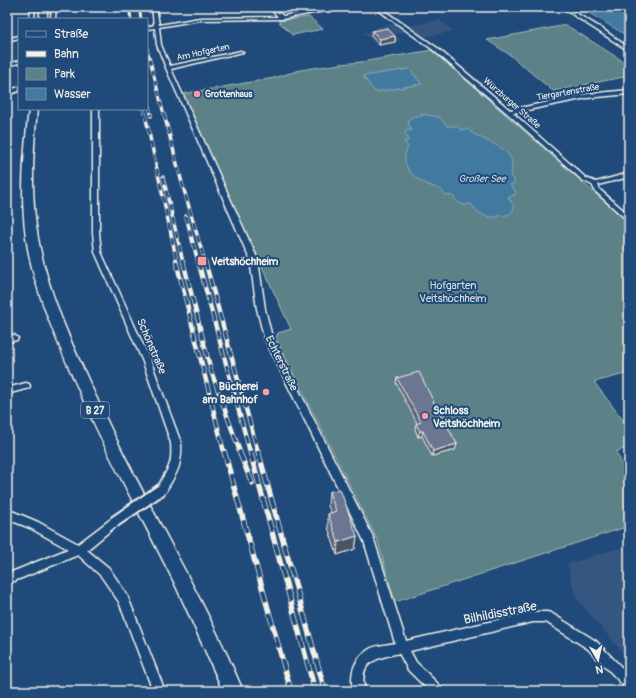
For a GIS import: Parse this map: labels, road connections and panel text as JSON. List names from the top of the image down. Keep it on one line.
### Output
{"streets":{"main road":["B 27"],"street":["Am Hofgarten","Tiergartenstraße","Würzburger Straße","Schönstraße","Echterstraße","Bilhildisstraße"]},"crossings":[["Am Hofgarten","Echterstraße"],["Tiergartenstraße","Würzburger Straße"],["Echterstraße","Bilhildisstraße"]],"water":["Großer See"],"parks":["Hofgarten Veitshöchheim"],"places":{"other":["Grottenhaus","Bücherei am Bahnhof","Schloss Veitshöchheim"],"transit":["Veitshöchheim"]},"legend":["Straße","Bahn","Park","Wasser"],"north":"bottom"}
